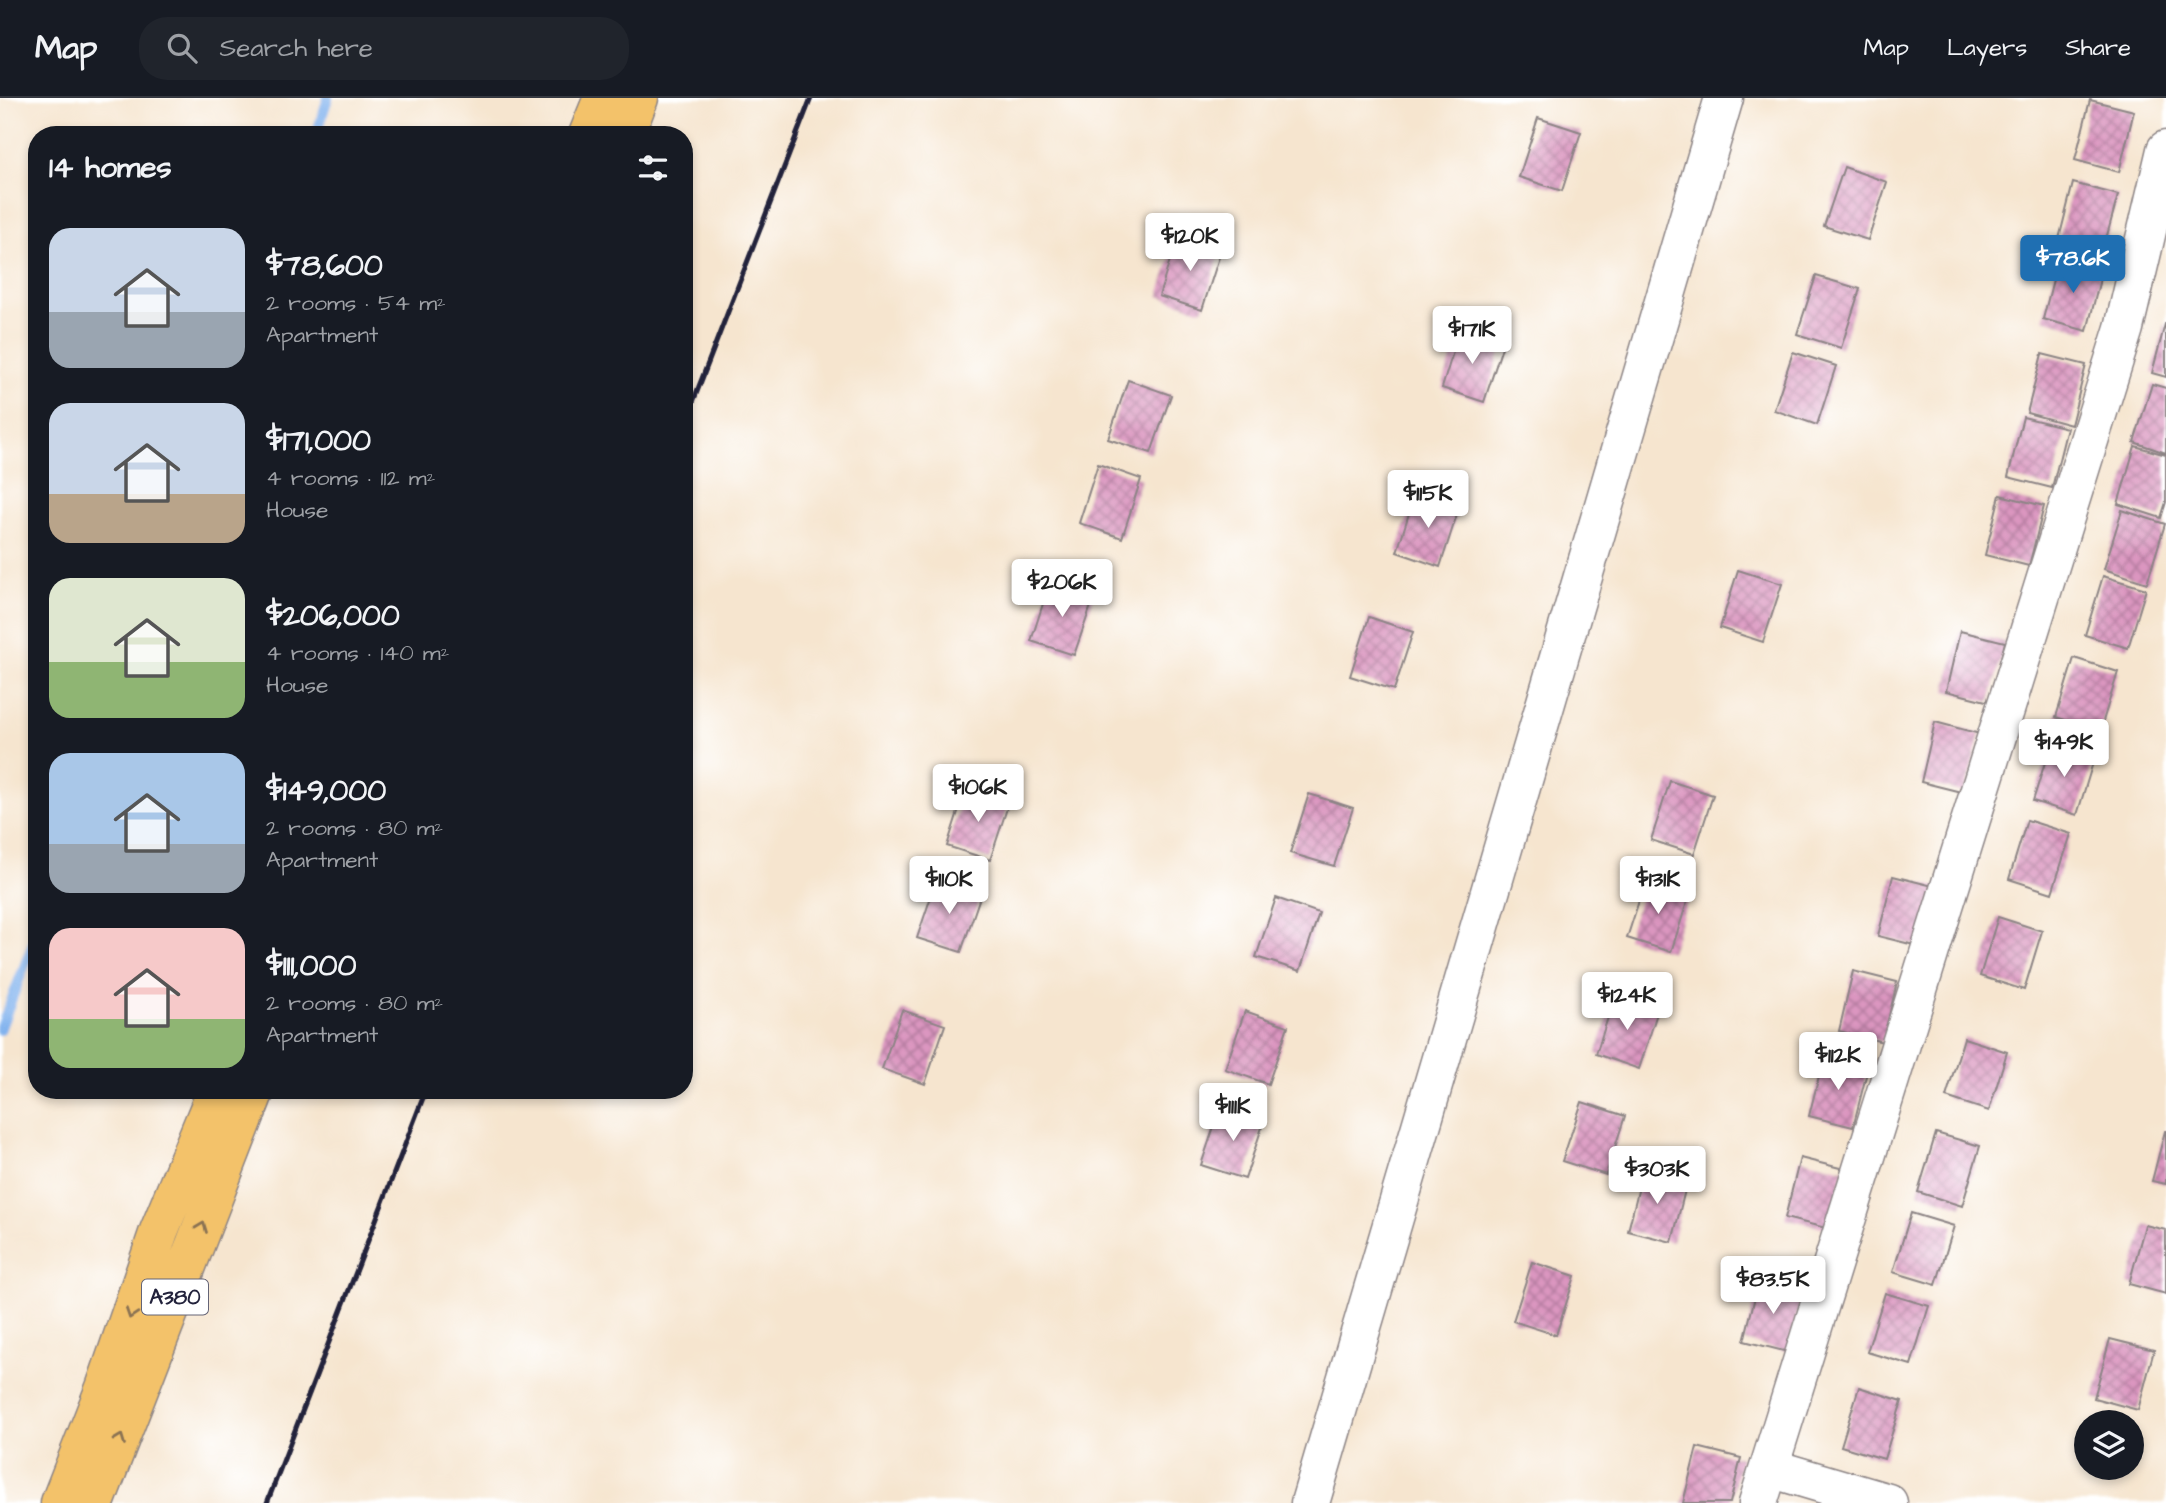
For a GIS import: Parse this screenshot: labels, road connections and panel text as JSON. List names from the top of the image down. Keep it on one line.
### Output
{"streets":{"highway":["A380"]},"page":{"header":"Map","search":"Search here","nav":["Map","Layers","Share"],"heading":"14 homes","list":[{"name":"$78,600","note":"2 rooms · 54 m² · Apartment"},{"name":"$171,000","note":"4 rooms · 112 m² · House"},{"name":"$206,000","note":"4 rooms · 140 m² · House"},{"name":"$149,000","note":"2 rooms · 80 m² · Apartment"},{"name":"$111,000","note":"2 rooms · 80 m² · Apartment"}],"price":["$120K","$78.6K","$171K","$115K","$206K","$149K","$106K","$110K","$131K","$124K","$112K","$111K","$303K","$83.5K"]}}
